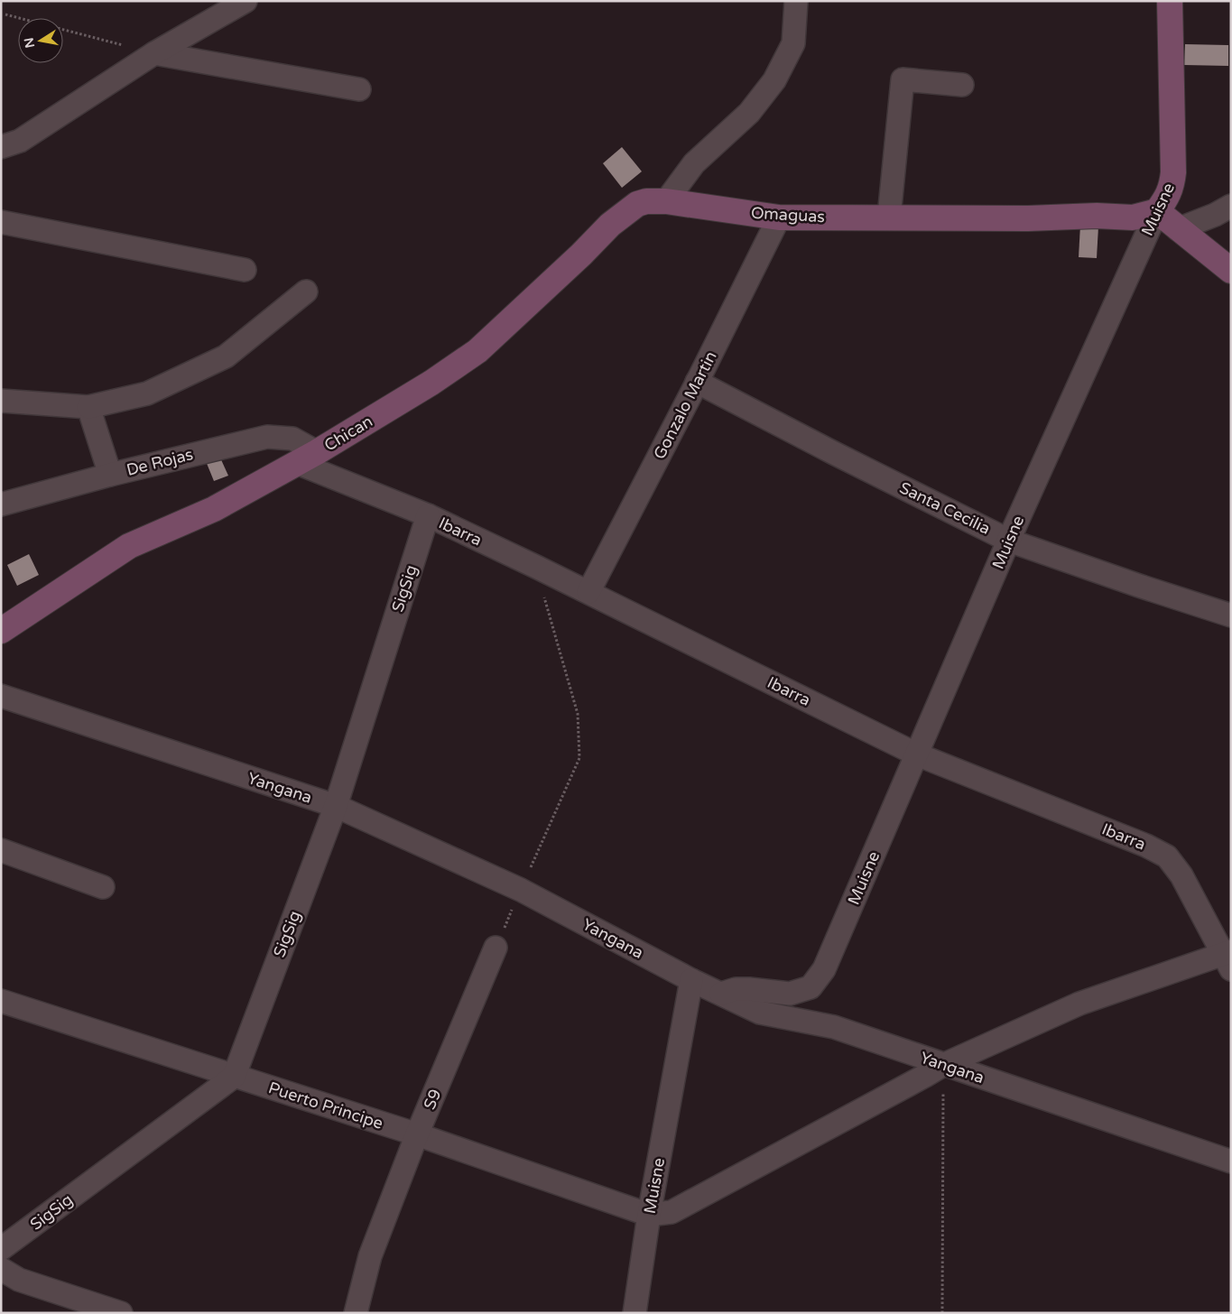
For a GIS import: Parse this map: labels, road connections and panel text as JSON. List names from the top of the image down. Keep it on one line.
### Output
{"streets":{"street":["Muisne","Omaguas","Gonzalo Martin","Chican","De Rojas","Santa Cecilia","Ibarra","SigSig","Yangana","S9","Puerto Principe"]},"crossings":[["Muisne","Omaguas"],["Muisne","Santa Cecilia"],["Muisne","Ibarra"],["Muisne","Yangana"],["Muisne","Puerto Principe"],["Omaguas","Gonzalo Martin"],["Omaguas","Chican"],["Gonzalo Martin","Santa Cecilia"],["Gonzalo Martin","Ibarra"],["Chican","De Rojas"],["Chican","Ibarra"],["De Rojas","Ibarra"],["Ibarra","SigSig"],["SigSig","Yangana"],["SigSig","Puerto Principe"],["S9","Puerto Principe"]],"north":"left"}
